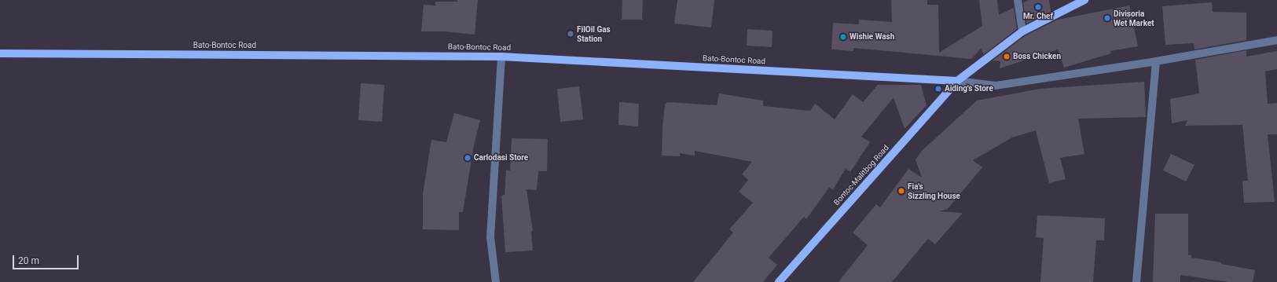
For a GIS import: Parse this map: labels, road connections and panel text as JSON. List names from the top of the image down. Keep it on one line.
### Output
{"streets":{"main road":["Bato-Bontoc Road","Bontoc-Malitbog Road"]},"crossings":[["Bato-Bontoc Road","Bontoc-Malitbog Road"]],"places":["Mr. Chef","Divisoria Wet Market","FilOil Gas Station","Wishie Wash","Boss Chicken","Aiding's Store","Carlodasi Store","Fia's Sizzling House"],"scale_bar":"20 m"}
